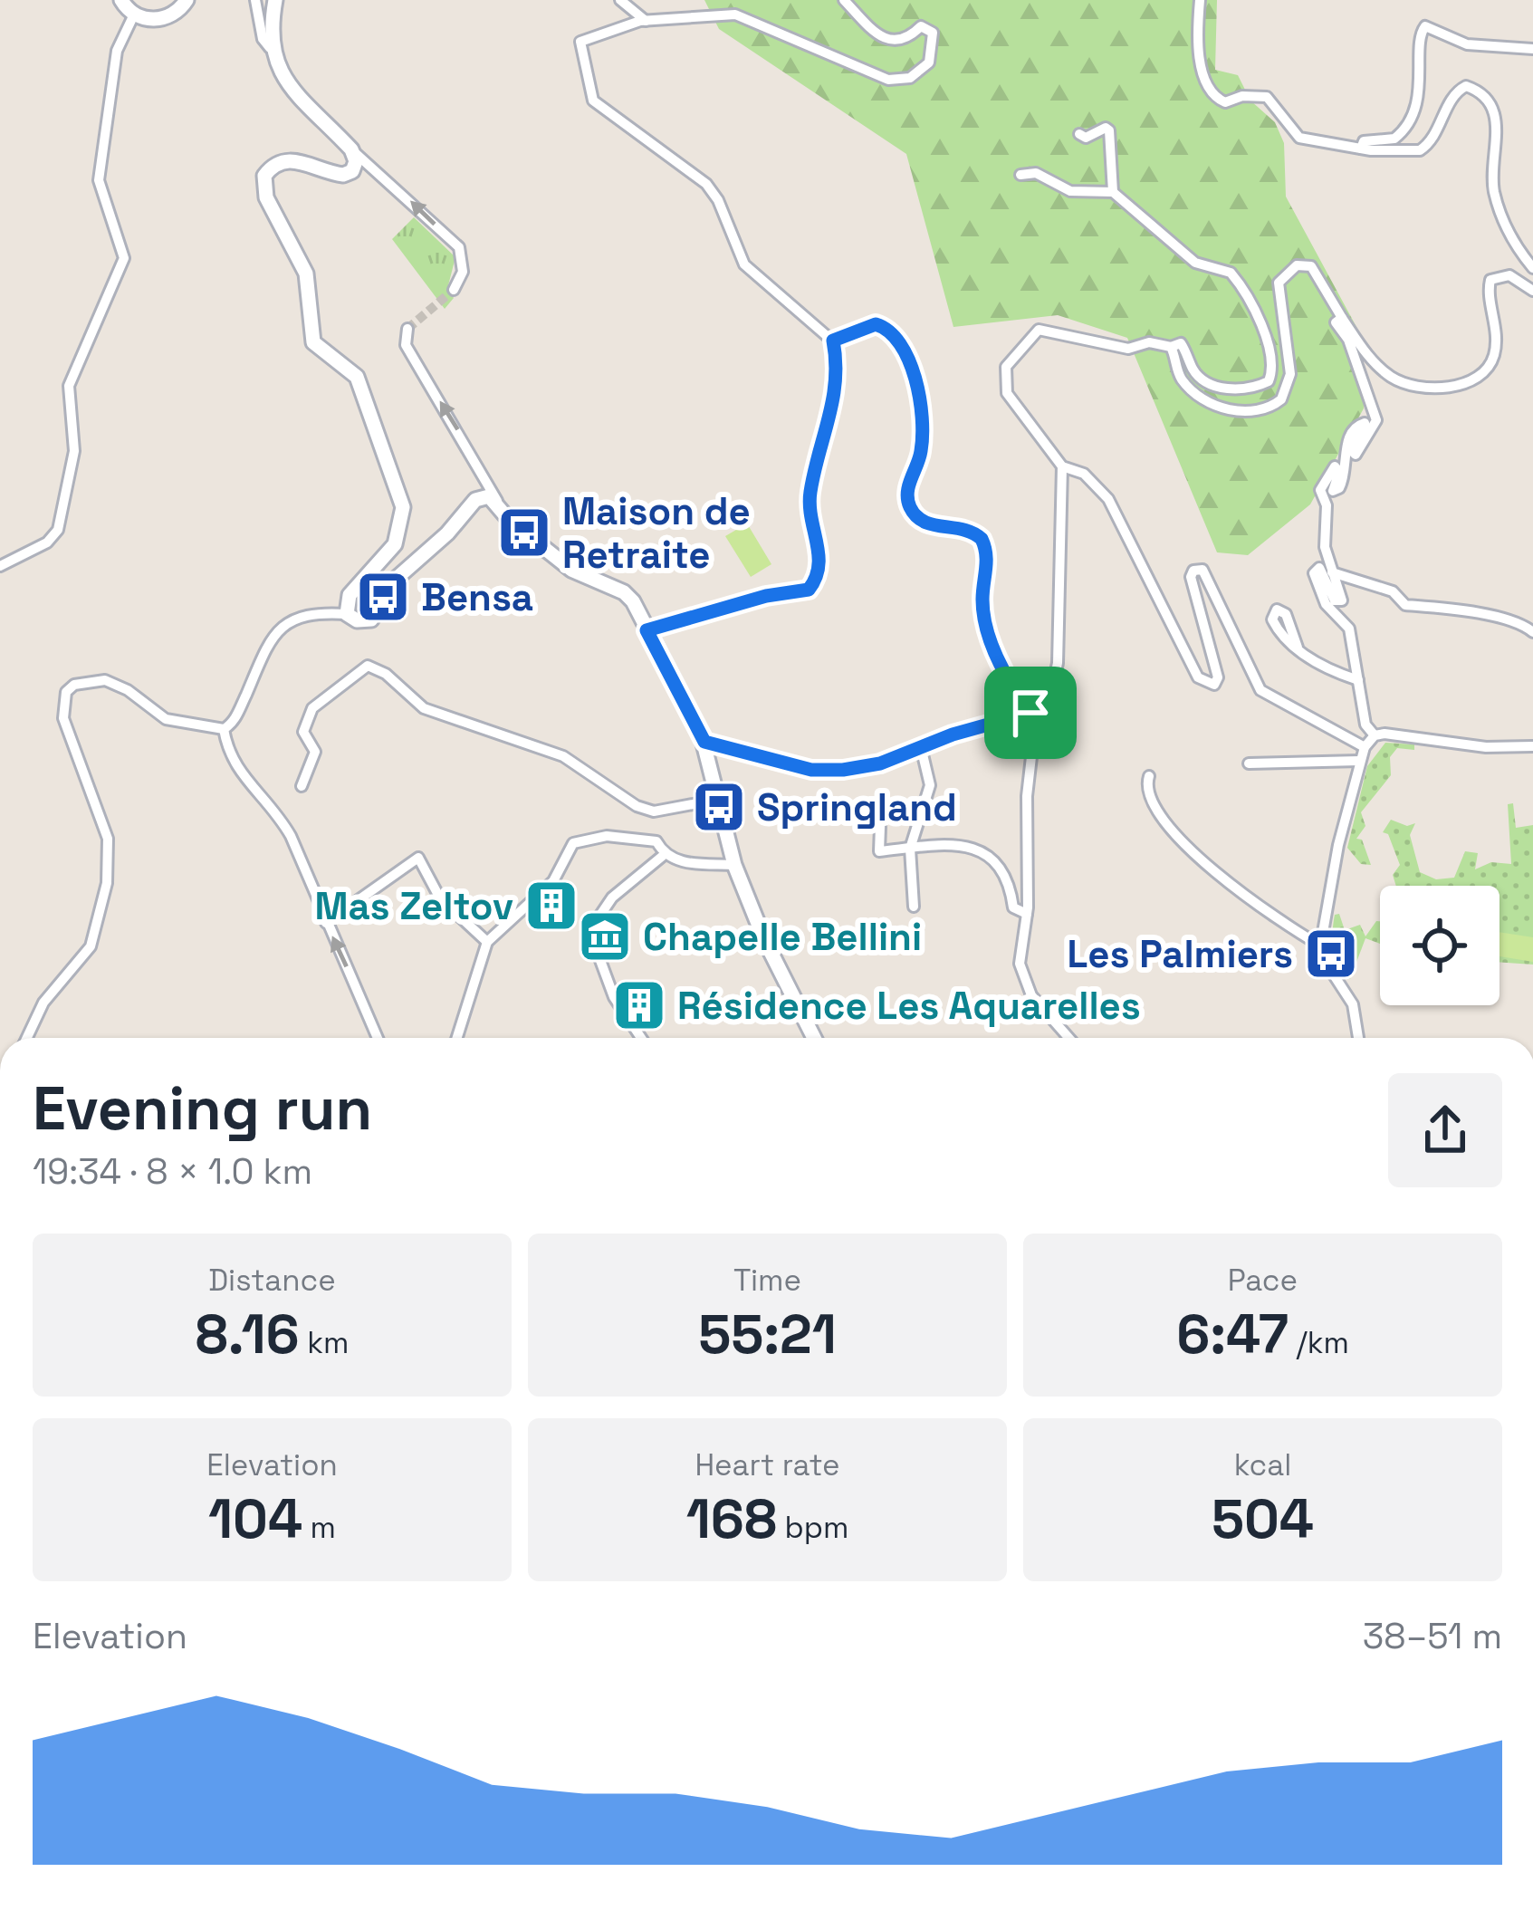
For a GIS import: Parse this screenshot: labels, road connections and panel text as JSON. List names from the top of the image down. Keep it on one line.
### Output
{"places":{"bus stop":["Maison de Retraite","Bensa","Springland","Les Palmiers"],"building":["Mas Zeltov","Résidence Les Aquarelles"],"museum":["Chapelle Bellini"]},"page":{"heading":["Evening run","19:34 · 8 × 1.0 km"],"stats":[["Distance","8.16 km"],["Time","55:21"],["Pace","6:47 /km"],["Elevation","104 m"],["Heart rate","168 bpm"],["kcal","504"]],"chart":["Elevation","38–51 m"]}}
